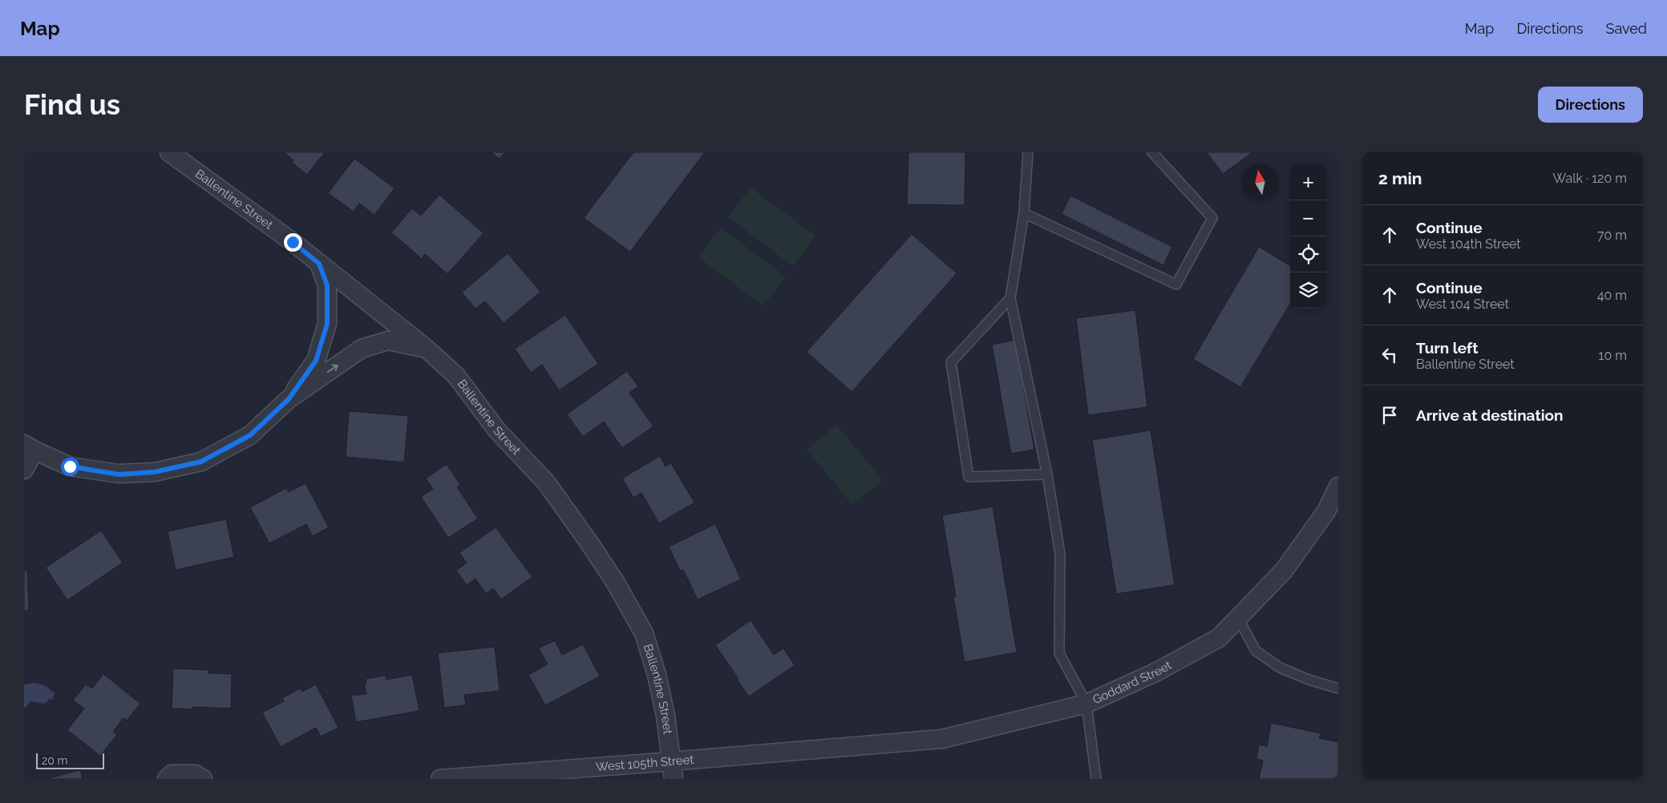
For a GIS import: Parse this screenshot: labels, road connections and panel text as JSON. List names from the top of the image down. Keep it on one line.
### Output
{"streets":{"street":["Ballentine Street","Goddard Street","West 105th Street"]},"crossings":[["Ballentine Street","West 105th Street"],["Goddard Street","West 105th Street"]],"scale_bar":"20 m","north":"top","page":{"header":"Map","nav":["Map","Directions","Saved"],"buttons":"Directions","title":"Find us","heading":["2 min","Walk · 120 m"],"map_buttons":["+","−"],"list":[["Continue","West 104th Street","70 m"],["Continue","West 104 Street","40 m"],["Turn left","Ballentine Street","10 m"],"Arrive at destination"],"scale":"20 m"}}
